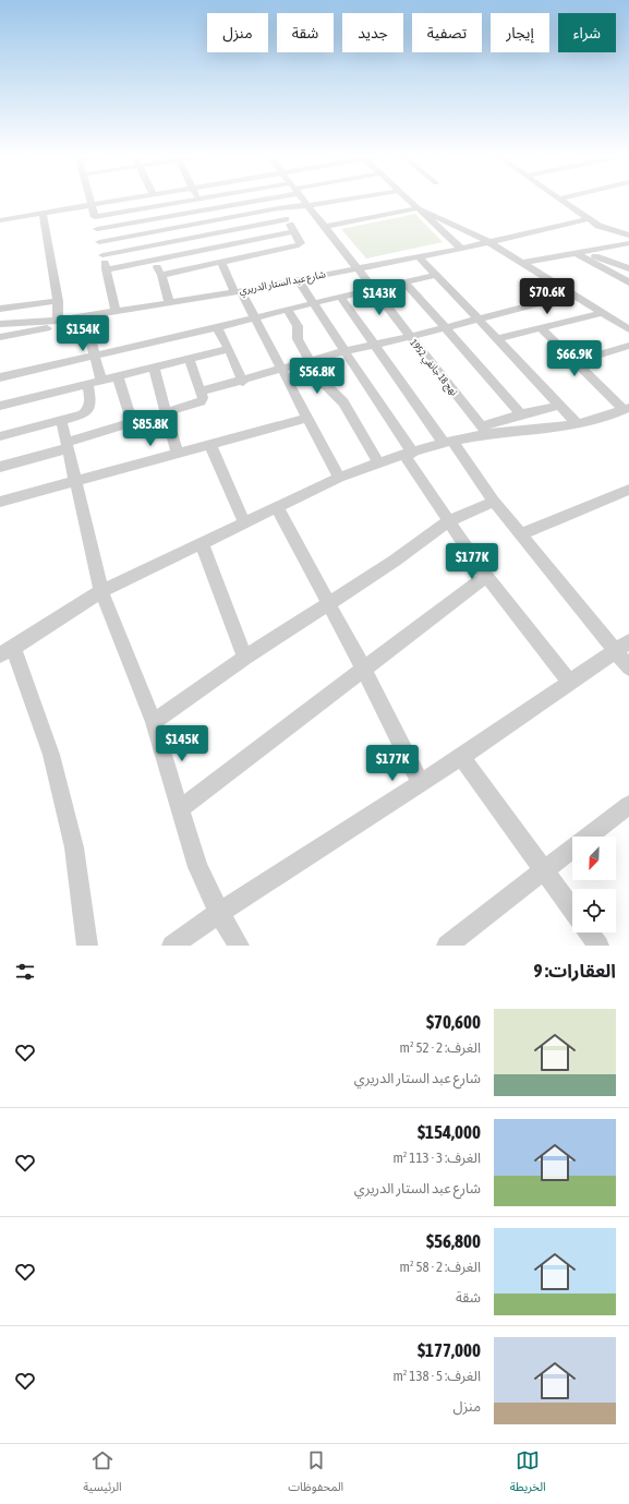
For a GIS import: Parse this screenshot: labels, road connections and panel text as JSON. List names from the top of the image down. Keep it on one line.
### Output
{"streets":{"street":["شارع عبد الستار الدريري","نهج 18 جانفي 1952"]},"crossings":[["شارع عبد الستار الدريري","نهج 18 جانفي 1952"]],"north":"bottom left","page":{"chip":["شراء","إيجار","تصفية","جديد","شقة","منزل"],"price":["$70.6K","$143K","$154K","$66.9K","$56.8K","$85.8K","$177K","$145K","$177K"],"heading":"العقارات: 9","list":[{"name":"$70,600","note":"الغرف: 2 · 52 m² · شارع عبد الستار الدريري"},{"name":"$154,000","note":"الغرف: 3 · 113 m² · شارع عبد الستار الدريري"},{"name":"$56,800","note":"الغرف: 2 · 58 m² · شقة"},{"name":"$177,000","note":"الغرف: 5 · 138 m² · منزل"}],"tabs":["الخريطة","المحفوظات","الرئيسية"]}}
